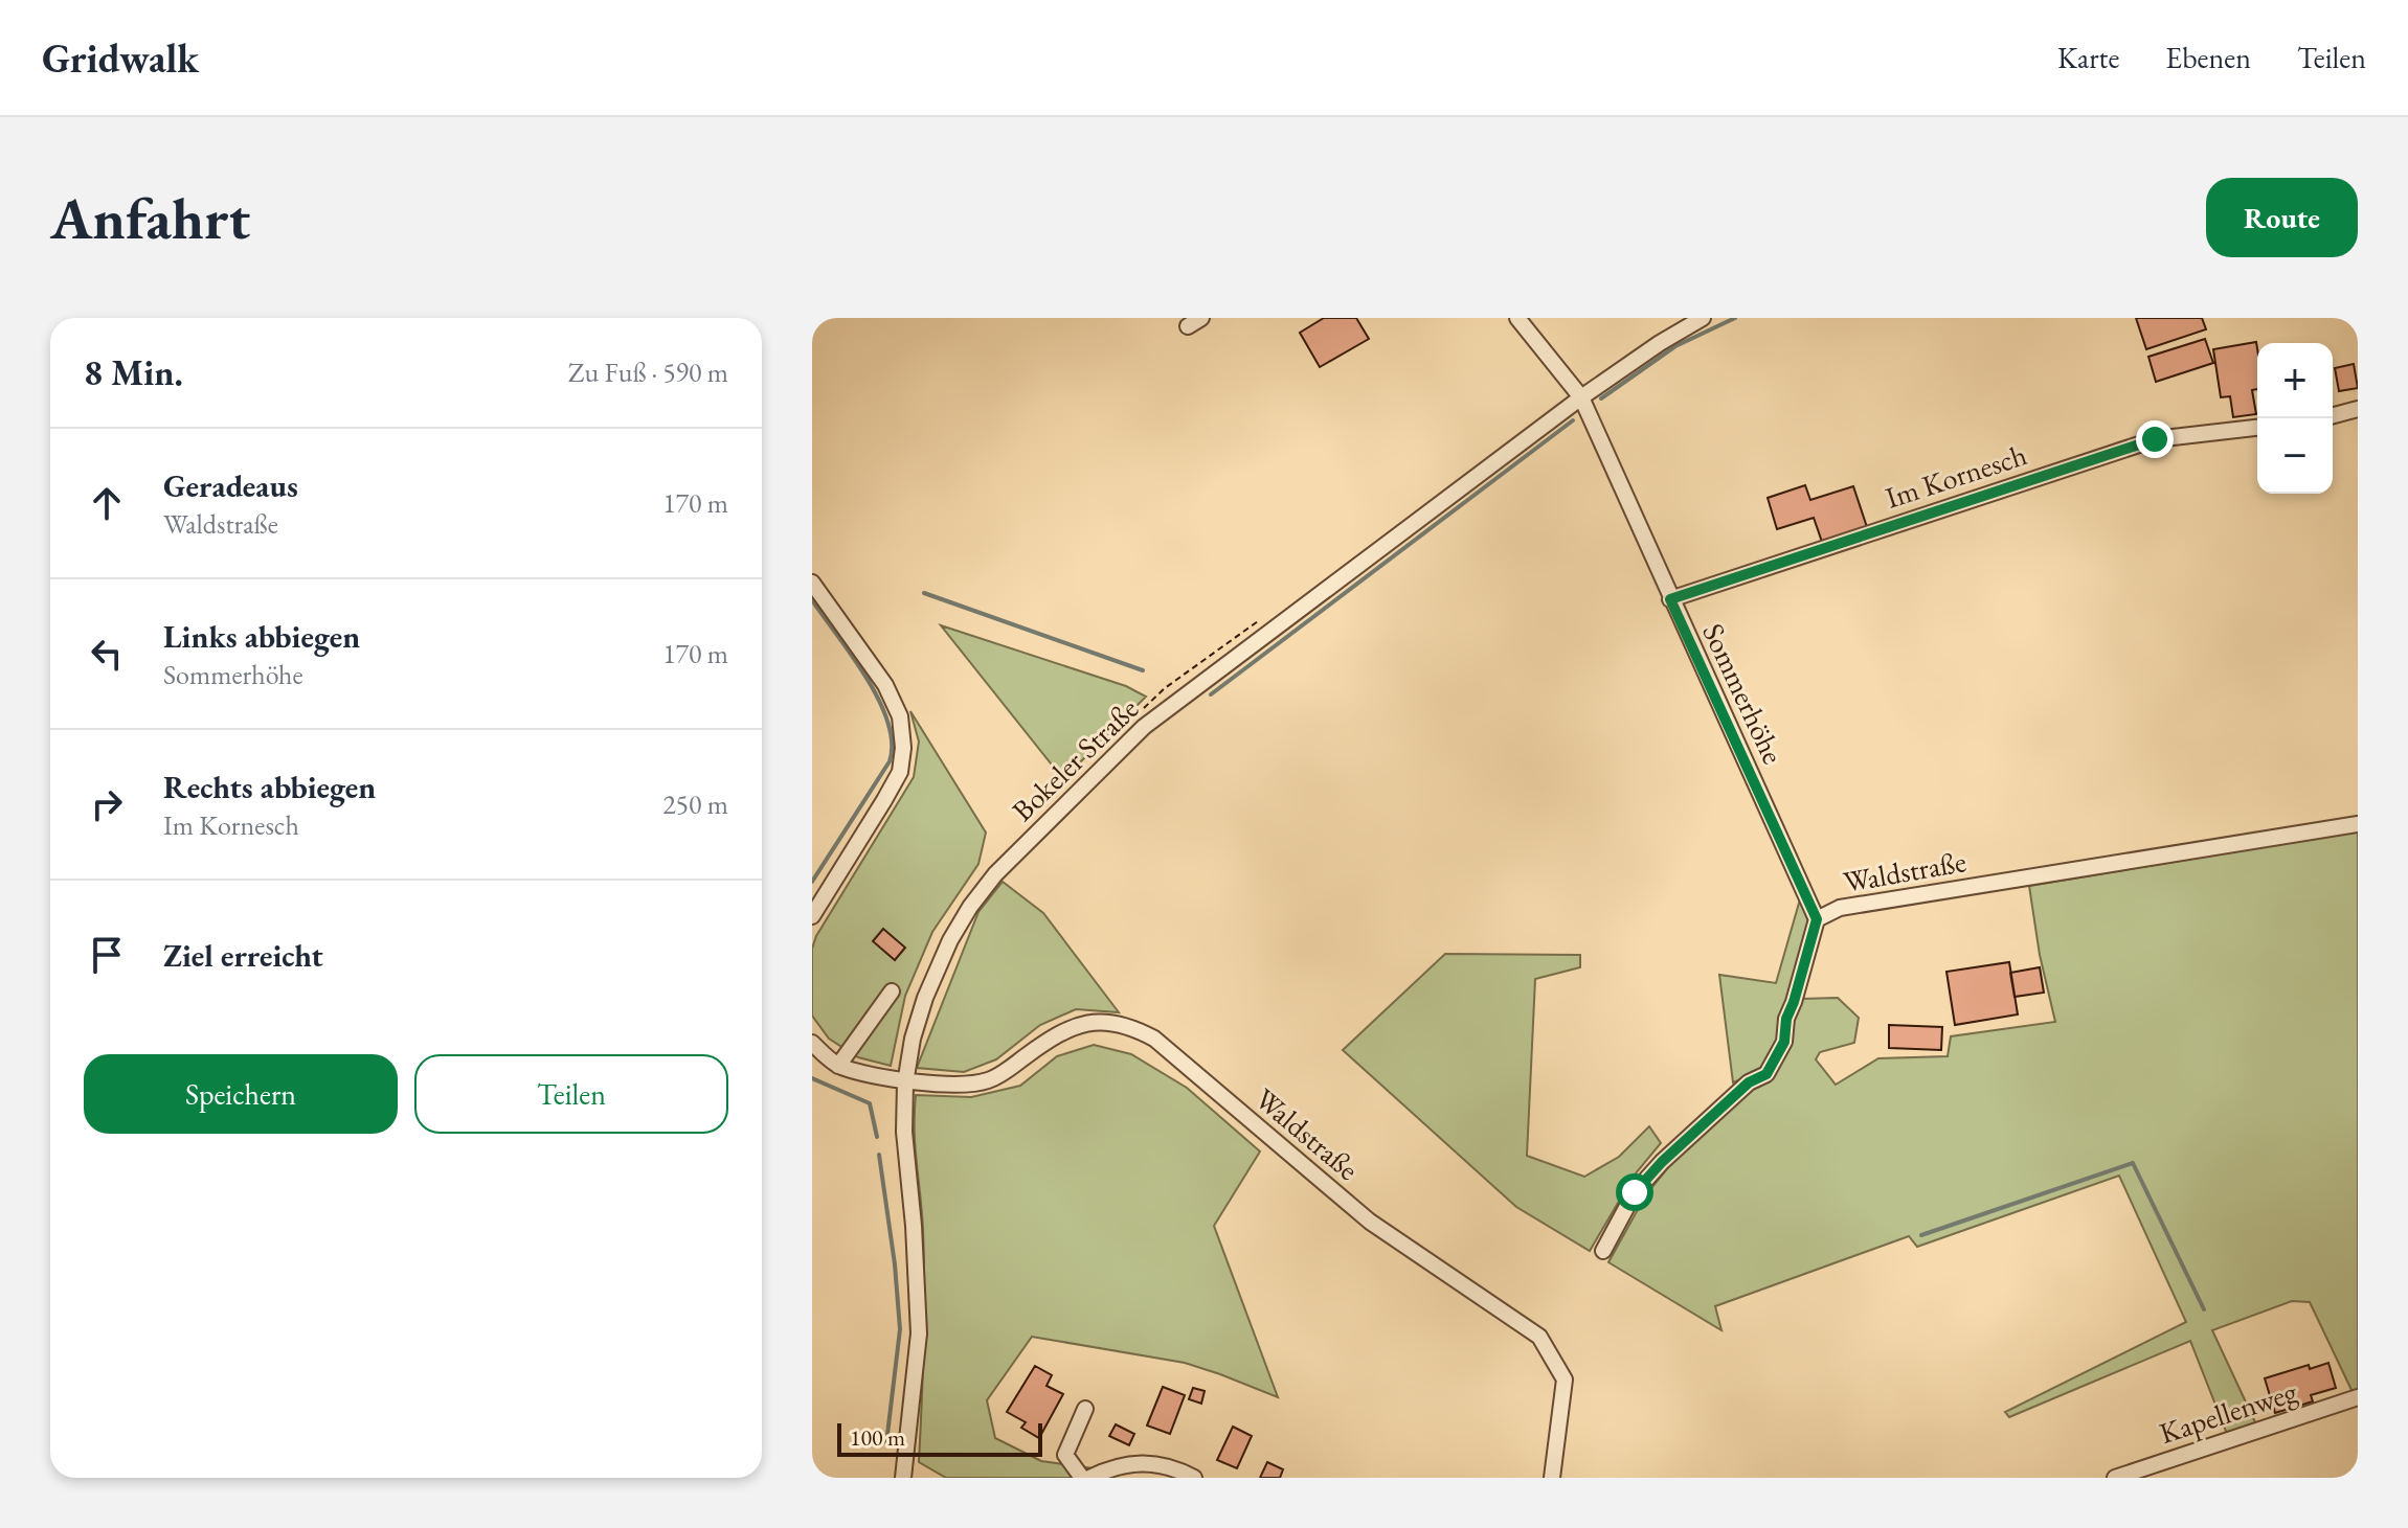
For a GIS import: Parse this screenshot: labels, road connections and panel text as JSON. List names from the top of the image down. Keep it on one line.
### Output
{"streets":{"street":["Im Kornesch","Sommerhöhe","Bokeler Straße","Waldstraße","Kapellenweg"]},"crossings":[["Im Kornesch","Sommerhöhe"],["Sommerhöhe","Bokeler Straße"],["Sommerhöhe","Waldstraße"],["Bokeler Straße","Waldstraße"]],"scale_bar":"100 m","page":{"header":"Gridwalk","nav":["Karte","Ebenen","Teilen"],"buttons":["Route",["Speichern","Teilen"]],"title":"Anfahrt","heading":["8 Min.","Zu Fuß · 590 m"],"map_buttons":["+","−"],"list":[["Geradeaus","Waldstraße","170 m"],["Links abbiegen","Sommerhöhe","170 m"],["Rechts abbiegen","Im Kornesch","250 m"],"Ziel erreicht"],"scale":"100 m"}}
